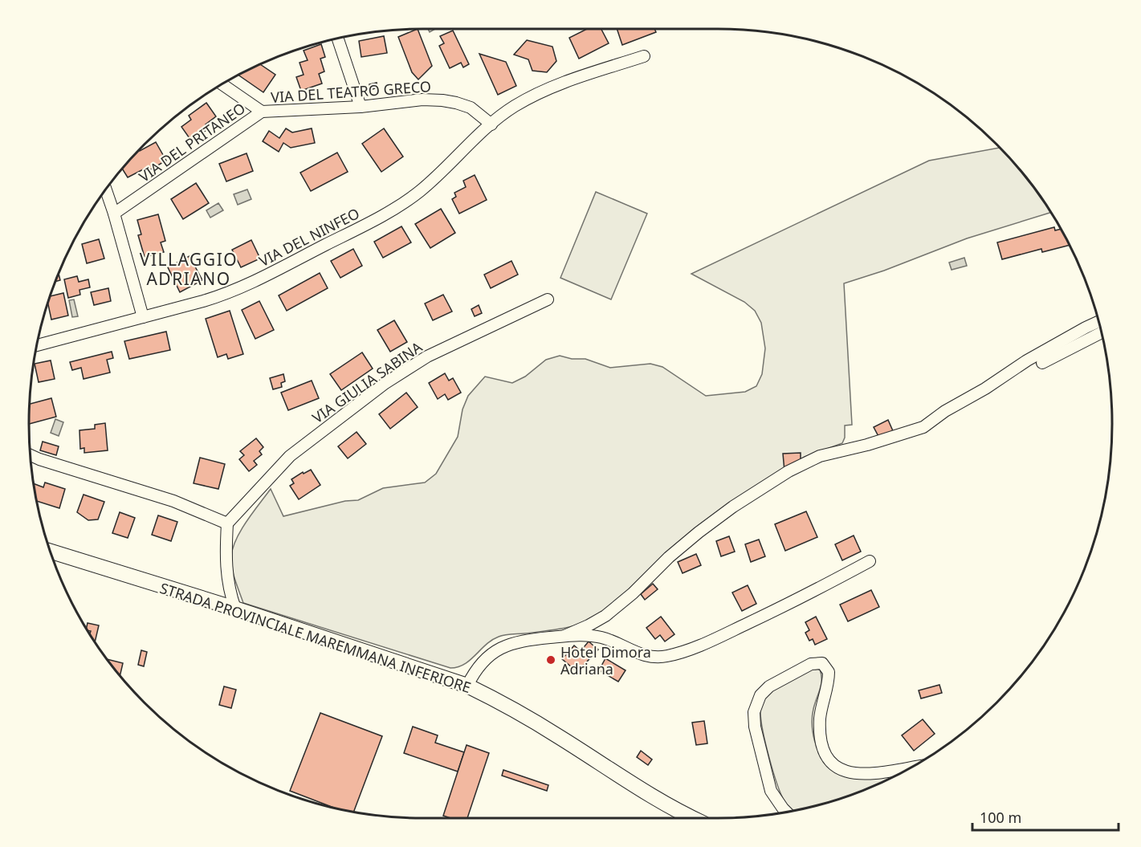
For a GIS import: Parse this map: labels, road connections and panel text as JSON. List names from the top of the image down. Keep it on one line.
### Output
{"streets":{"main road":["STRADA PROVINCIALE MAREMMANA INFERIORE"],"street":["VIA DEL TEATRO GRECO","VIA DEL PRITANEO","VIA DEL NINFEO","VIA GIULIA SABINA"]},"crossings":[["VIA DEL TEATRO GRECO","VIA DEL PRITANEO"],["VIA DEL TEATRO GRECO","VIA DEL NINFEO"]],"districts":["VILLAGGIO ADRIANO"],"places":["Hotel Dimora Adriana"],"scale_bar":"100 m"}
